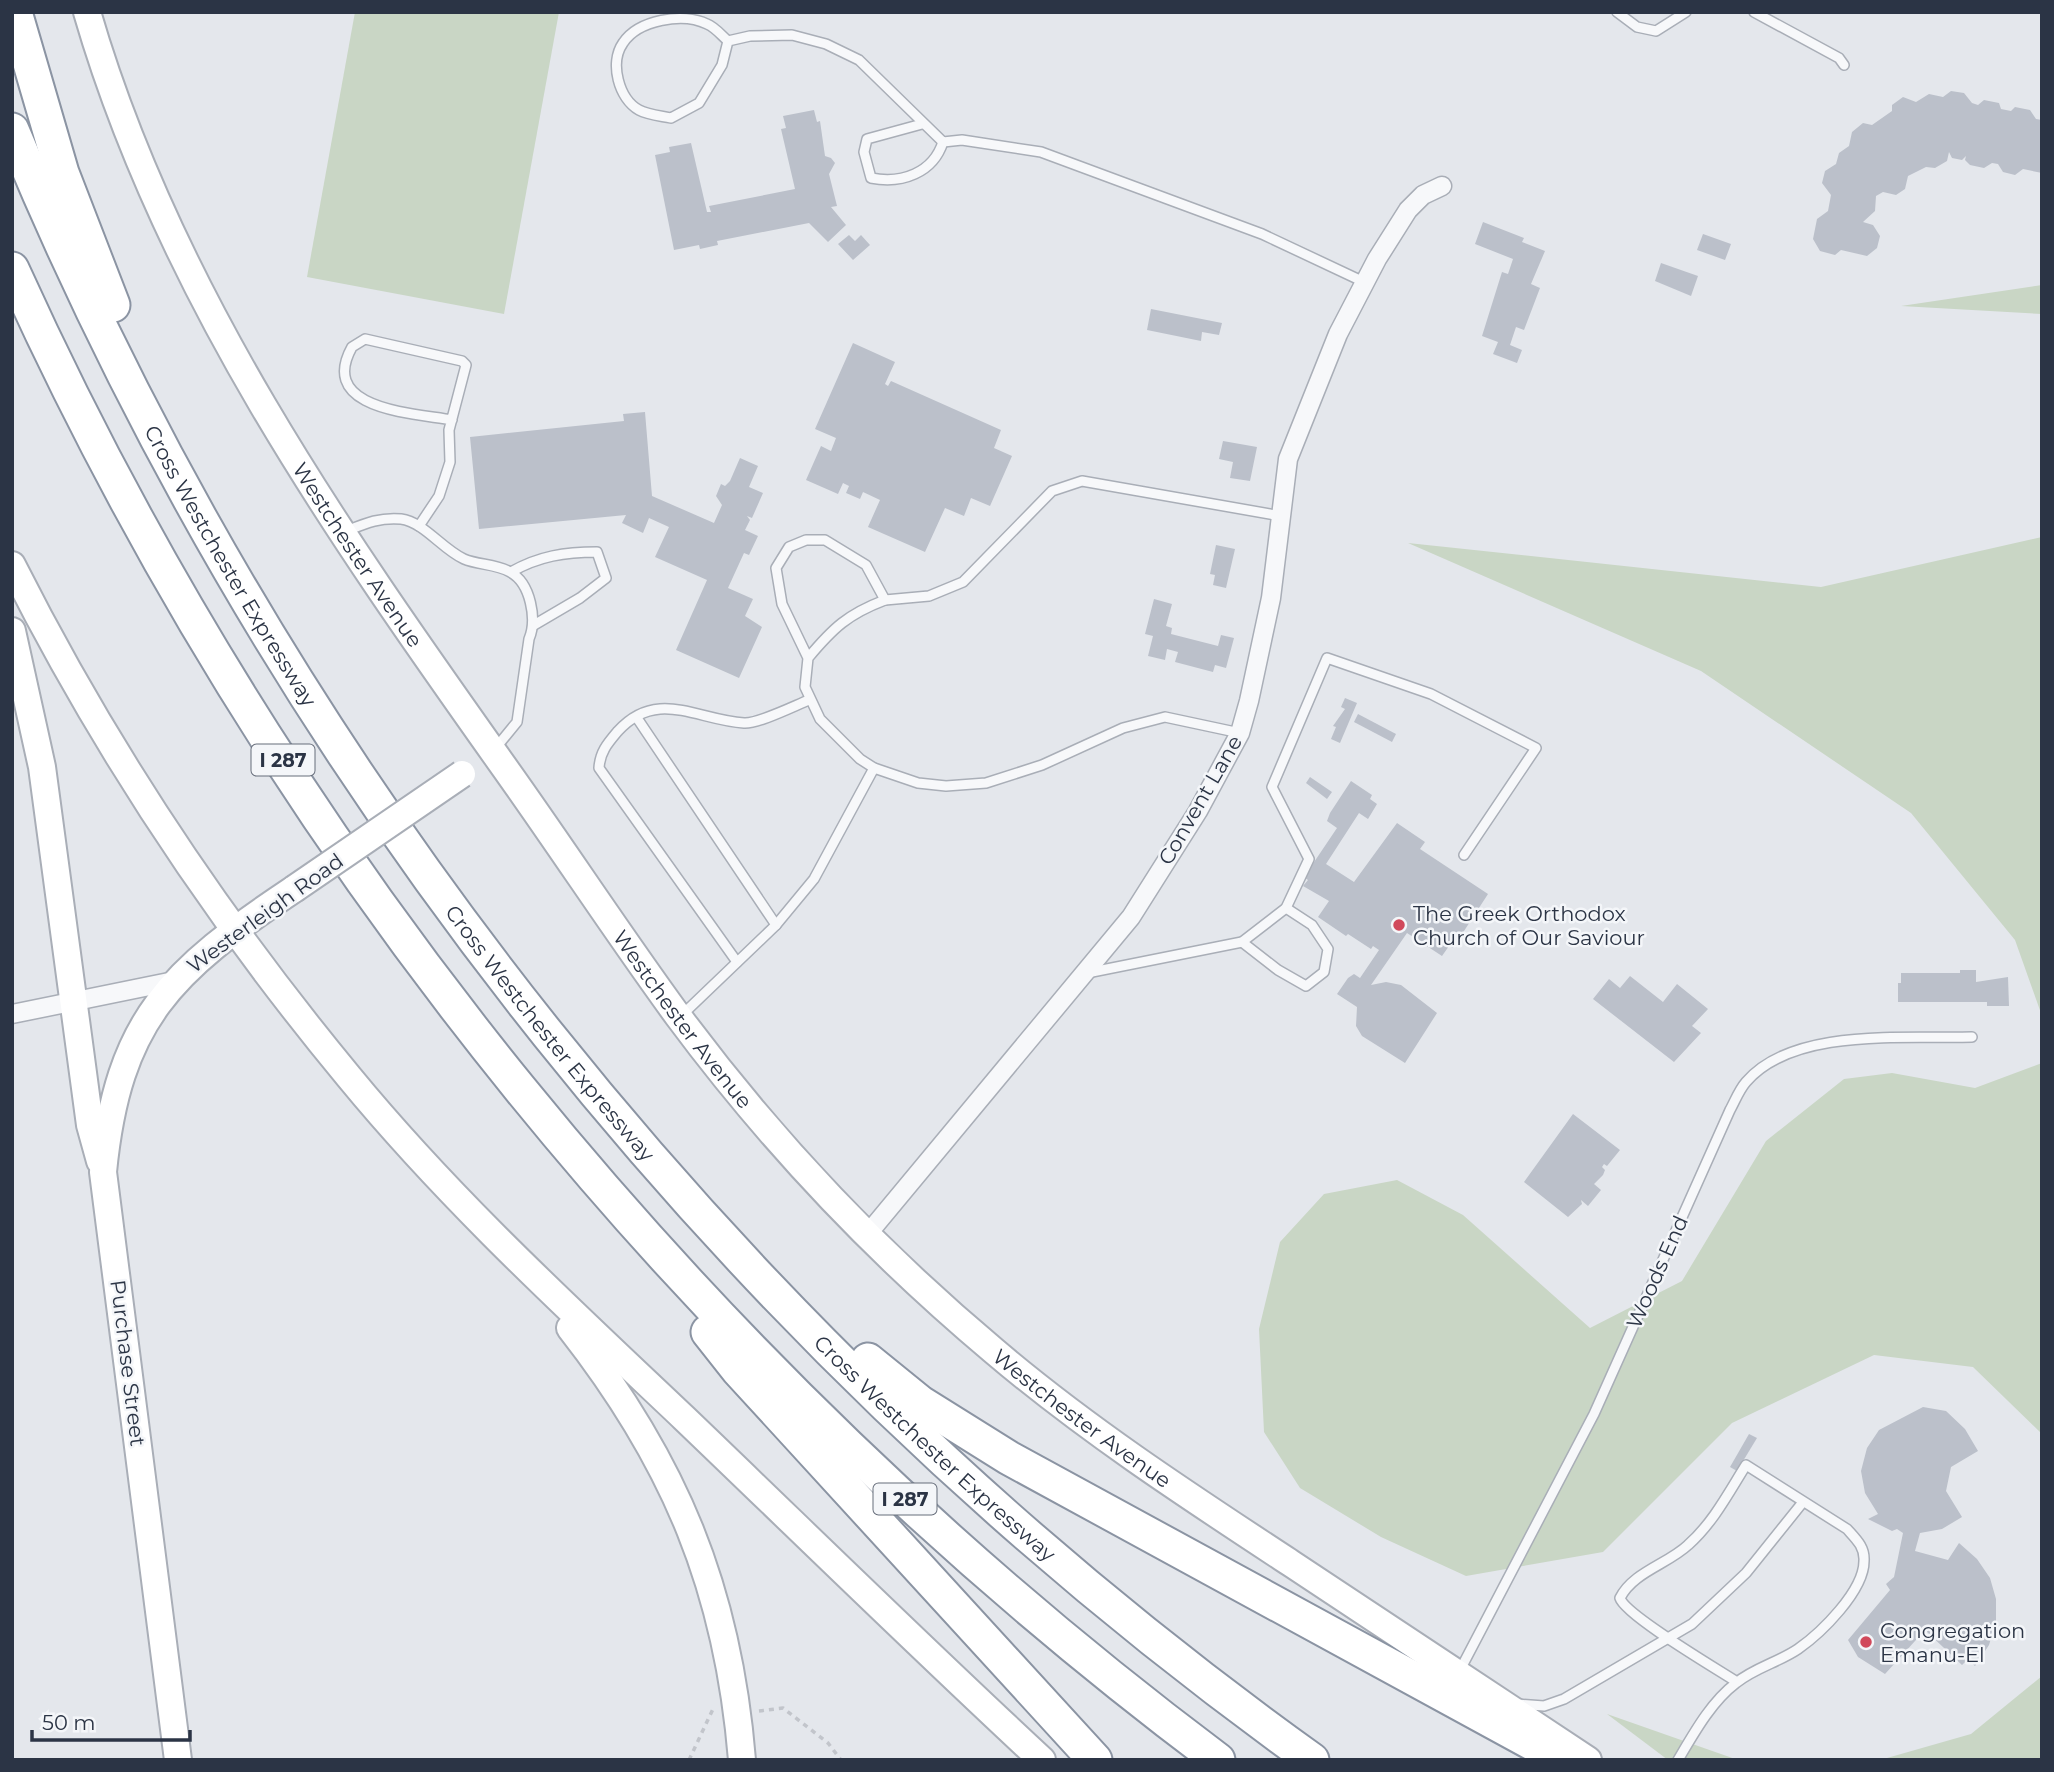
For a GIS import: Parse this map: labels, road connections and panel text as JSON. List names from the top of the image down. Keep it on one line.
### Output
{"streets":{"highway":["Cross Westchester Expressway","I 287"],"main road":["Westchester Avenue","Westerleigh Road","Purchase Street"],"street":["Convent Lane"],"lane":["Woods End"]},"crossings":[["Westchester Avenue","Convent Lane"],["Westchester Avenue","Westerleigh Road"],["Westchester Avenue","Woods End"],["Westerleigh Road","Purchase Street"]],"places":["The Greek Orthodox Church of Our Saviour","Congregation Emanu-El"],"scale_bar":"50 m"}
